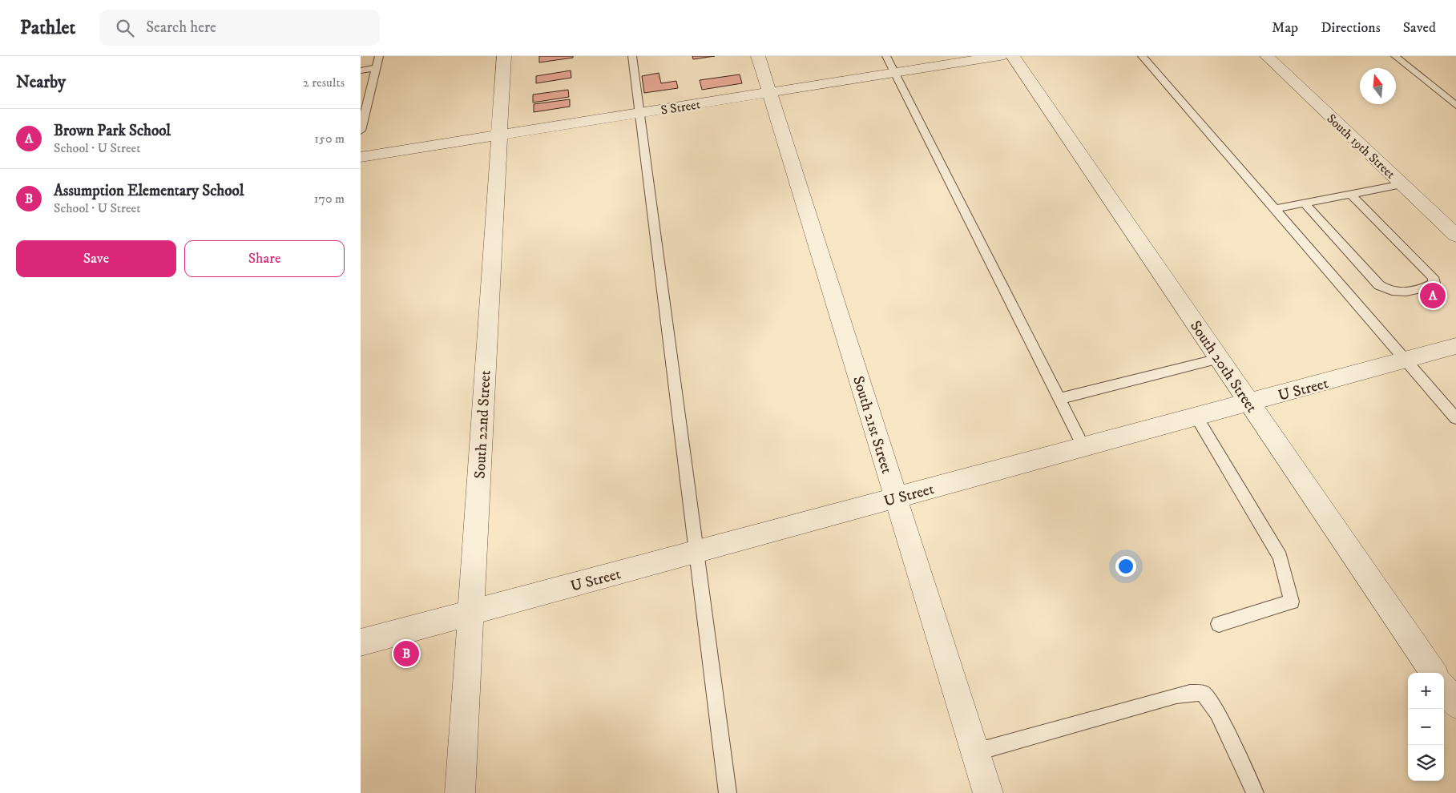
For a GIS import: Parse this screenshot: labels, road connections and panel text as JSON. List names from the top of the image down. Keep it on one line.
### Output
{"streets":{"street":["S Street","South 19th Street","South 20th Street","U Street","South 22nd Street","South 21st Street"]},"crossings":[["S Street","South 22nd Street"],["S Street","South 21st Street"],["South 20th Street","U Street"],["U Street","South 22nd Street"],["U Street","South 21st Street"]],"north":"top","page":{"header":"Pathlet","search":"Search here","nav":["Map","Directions","Saved"],"heading":["Nearby","2 results"],"list":[{"mark":"A","name":"Brown Park School","note":"School · U Street","value":"150 m"},{"mark":"B","name":"Assumption Elementary School","note":"School · U Street","value":"170 m"}],"buttons":["Save","Share"],"pins":["A","B"],"map_buttons":["+","−"]}}
